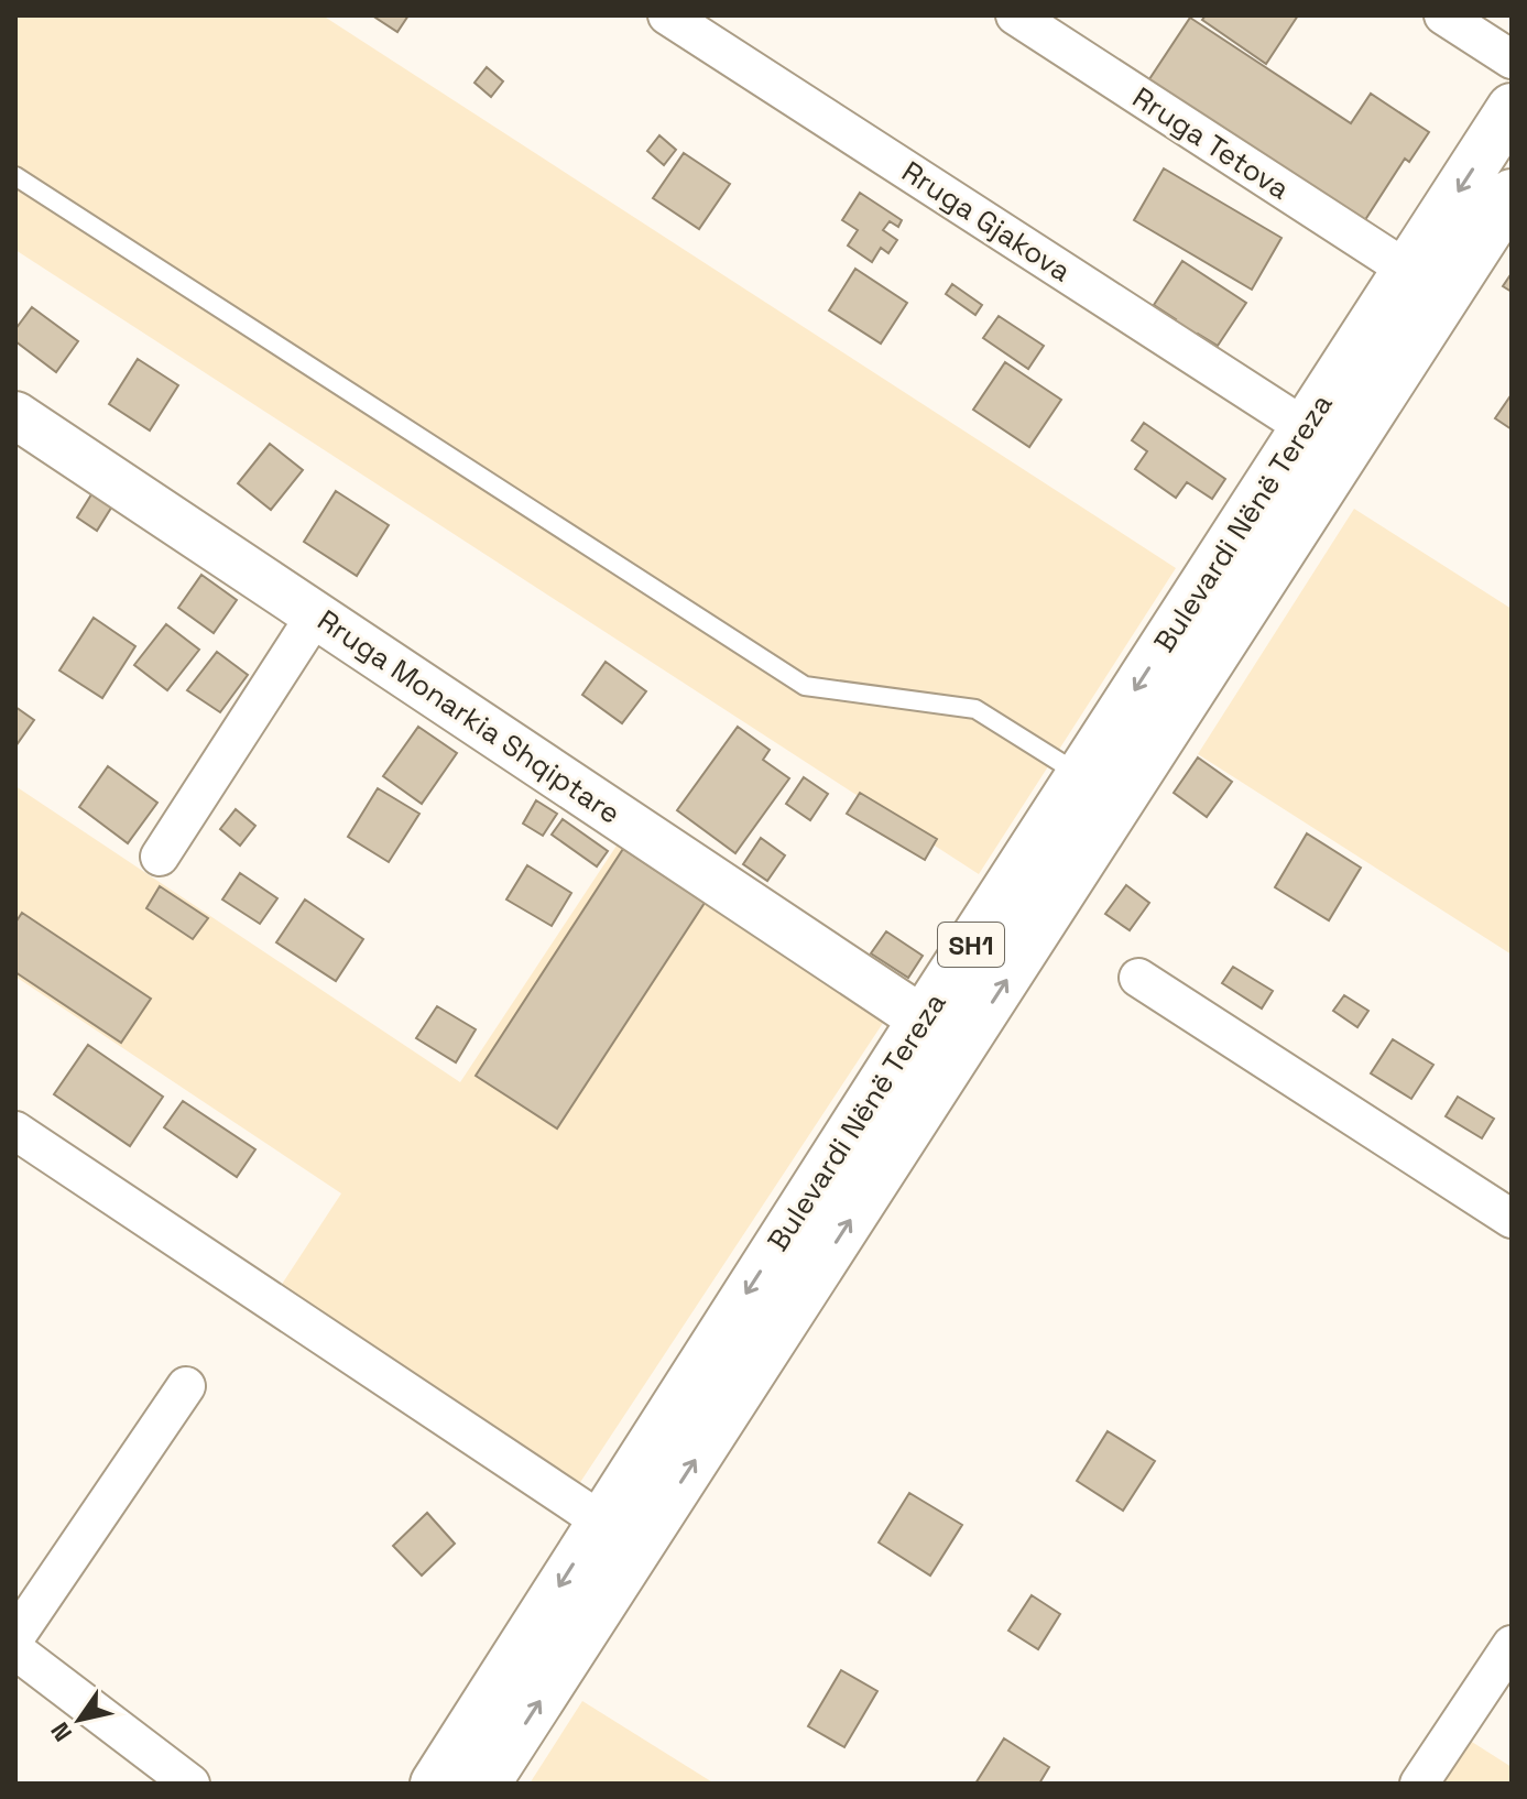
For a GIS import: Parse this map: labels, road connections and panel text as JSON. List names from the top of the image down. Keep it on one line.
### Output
{"streets":{"main road":["Bulevardi Nënë Tereza","SH1"],"street":["Rruga Tetova","Rruga Gjakova","Rruga Monarkia Shqiptare"]},"crossings":[["Rruga Tetova","Bulevardi Nënë Tereza"],["Rruga Gjakova","Bulevardi Nënë Tereza"],["Bulevardi Nënë Tereza","Rruga Monarkia Shqiptare"]],"north":"bottom left"}
